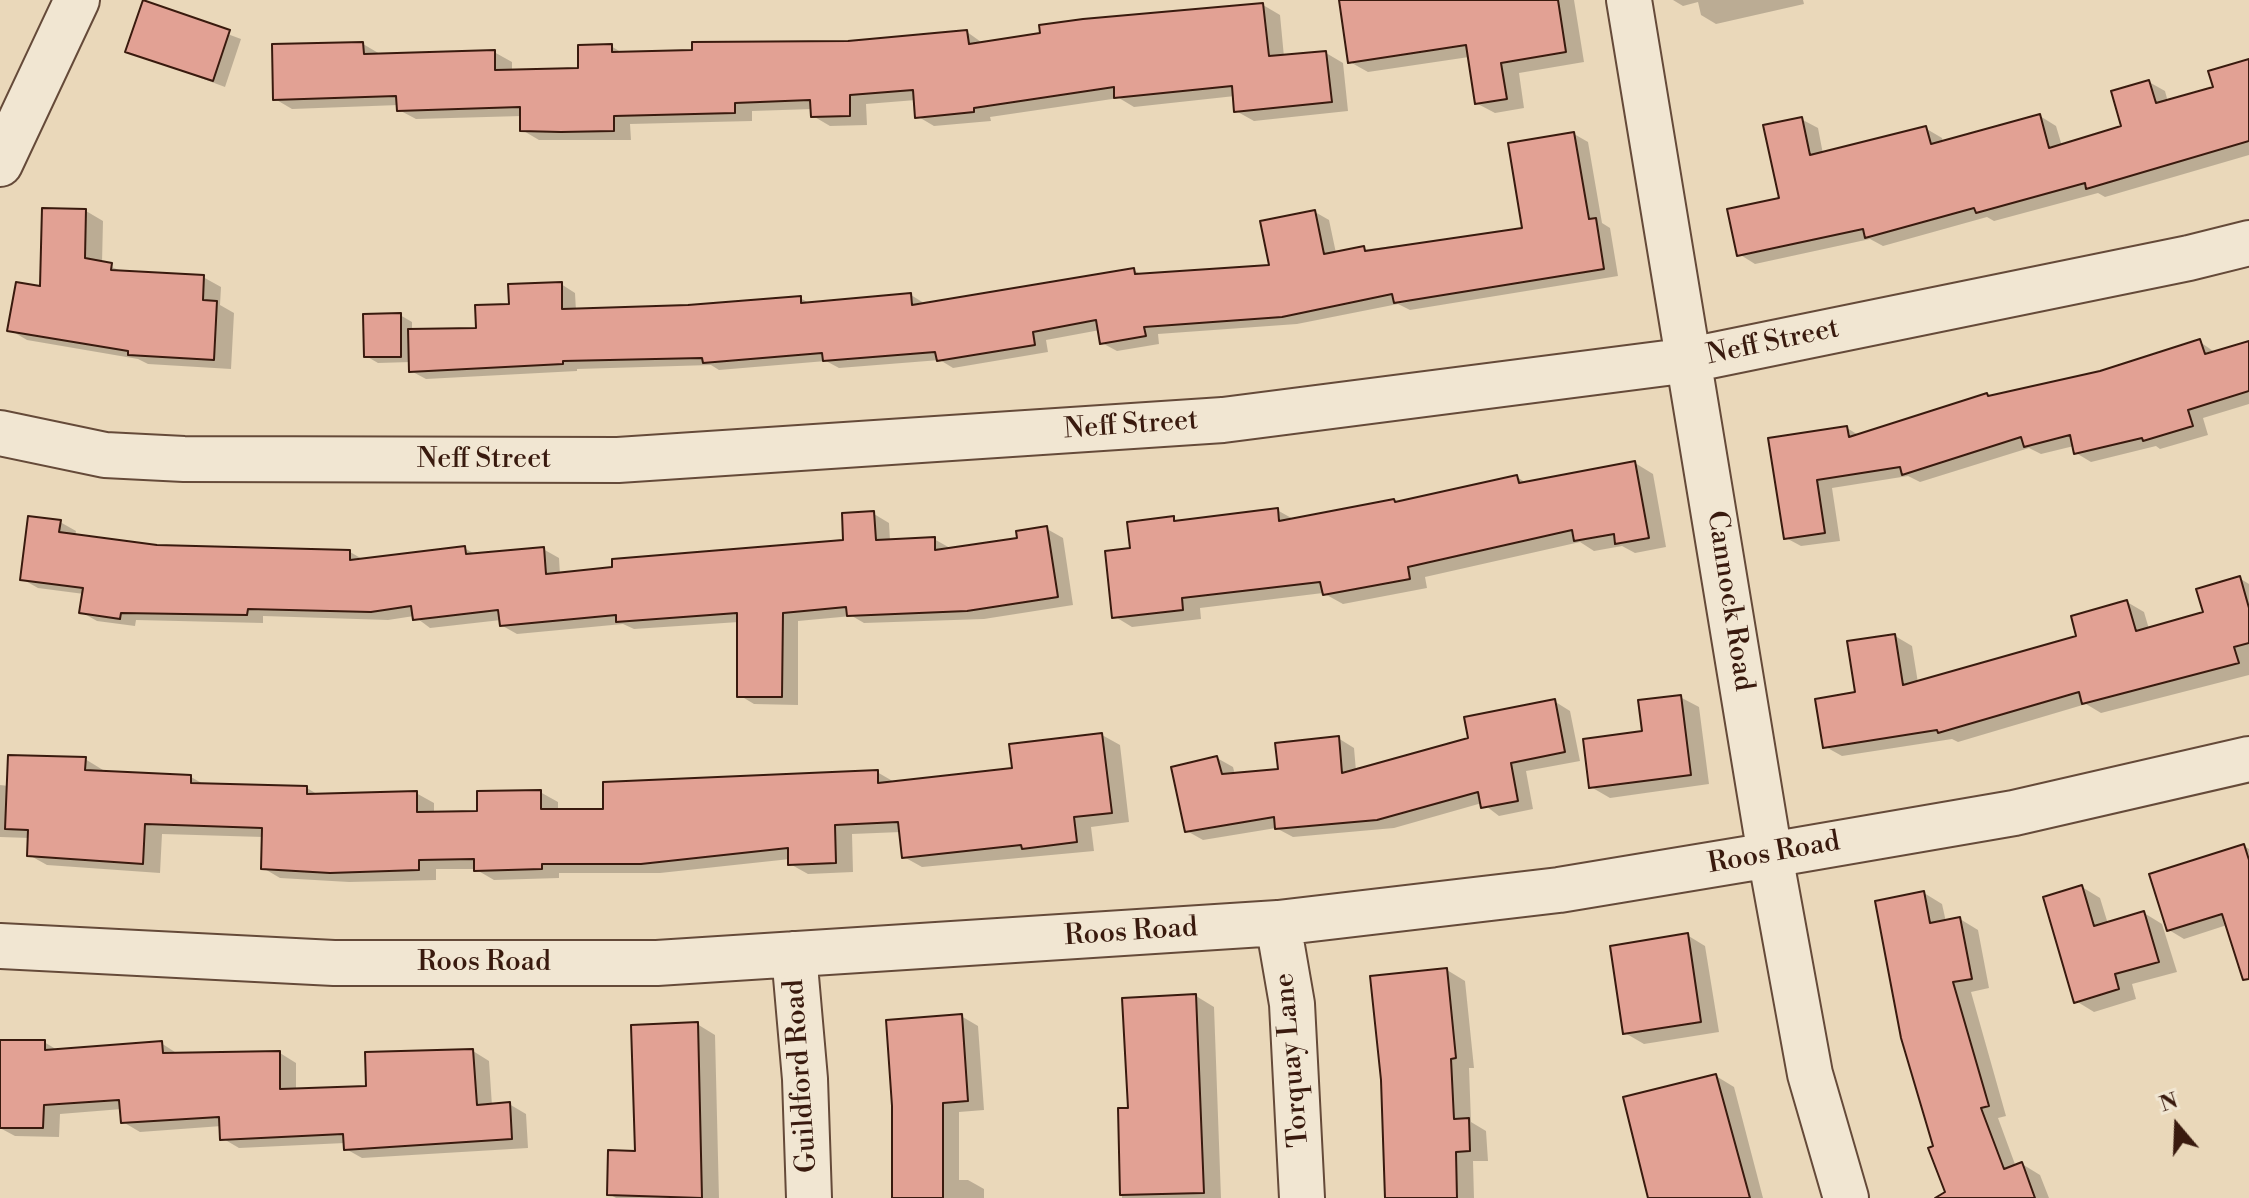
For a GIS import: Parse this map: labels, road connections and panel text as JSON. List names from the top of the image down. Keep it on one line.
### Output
{"streets":{"street":["Neff Street","Cannock Road","Roos Road","Torquay Lane","Guildford Road"]},"crossings":[["Neff Street","Cannock Road"],["Cannock Road","Roos Road"],["Roos Road","Torquay Lane"],["Roos Road","Guildford Road"]],"north":"top"}
